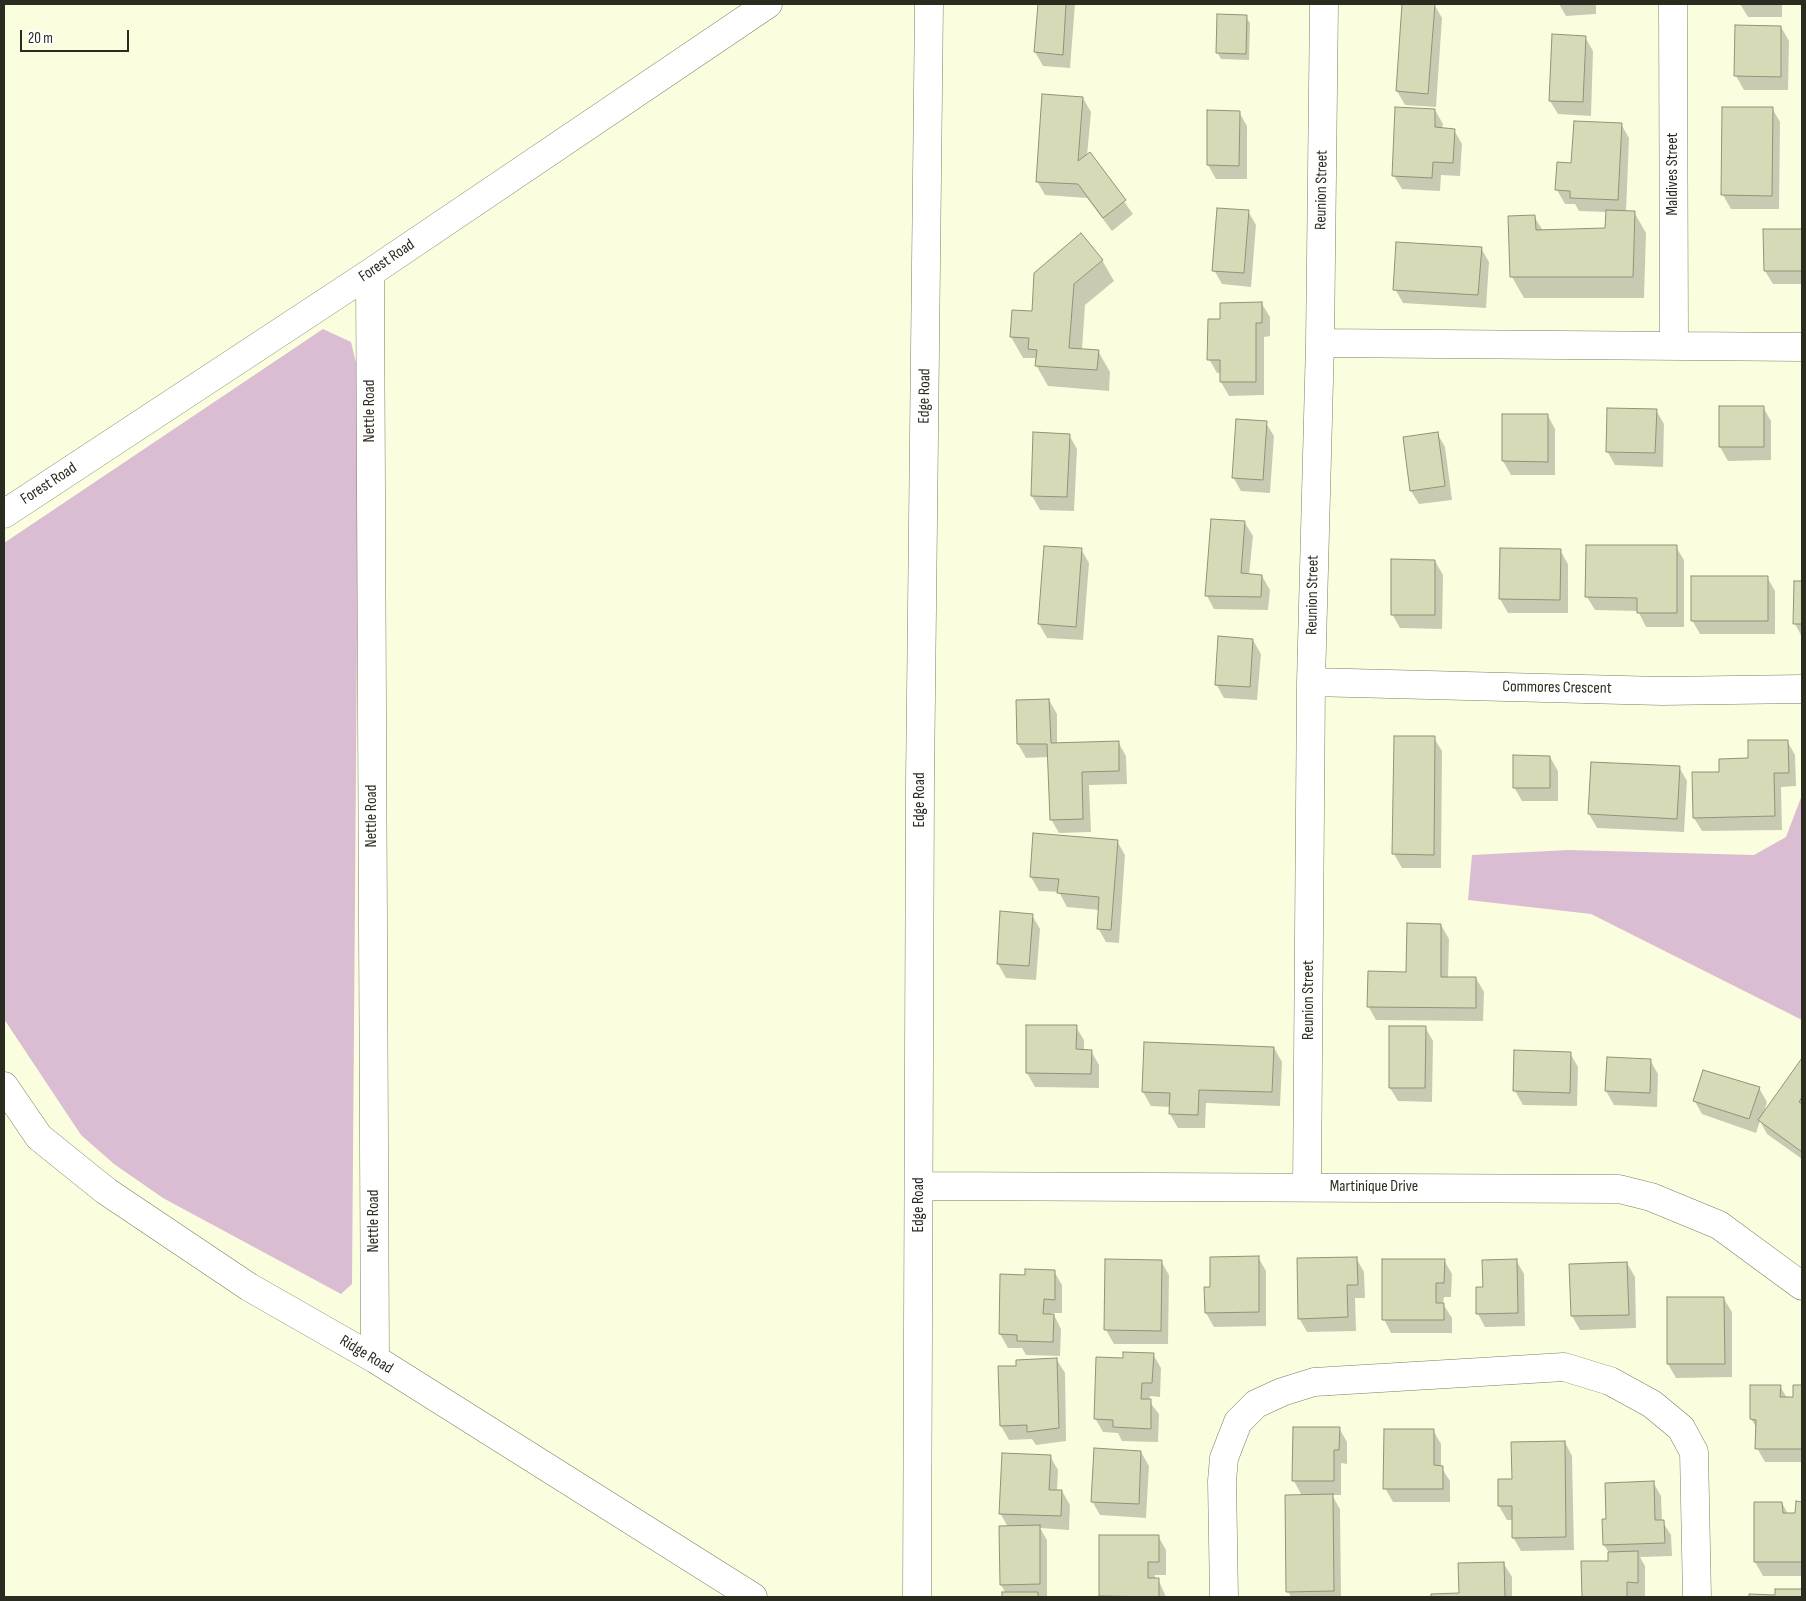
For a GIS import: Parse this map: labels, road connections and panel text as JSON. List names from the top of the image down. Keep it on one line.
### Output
{"streets":{"street":["Maldives Street","Reunion Street","Forest Road","Edge Road","Nettle Road","Commores Crescent","Martinique Drive","Ridge Road"]},"crossings":[["Reunion Street","Commores Crescent"],["Reunion Street","Martinique Drive"],["Forest Road","Nettle Road"],["Edge Road","Martinique Drive"],["Nettle Road","Ridge Road"]],"scale_bar":"20 m"}
